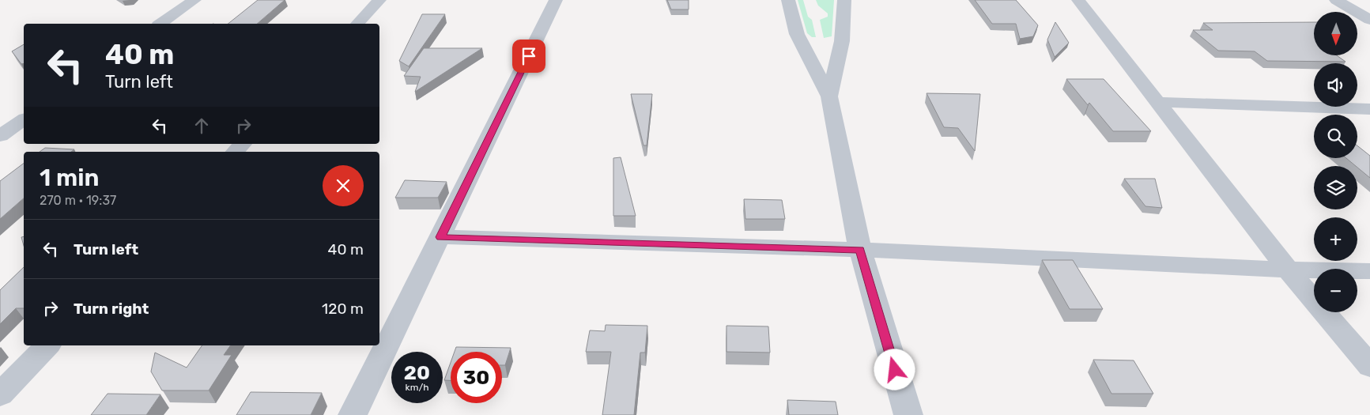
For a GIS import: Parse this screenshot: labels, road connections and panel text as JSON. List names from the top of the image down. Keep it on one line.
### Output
{"north":"bottom","page":{"map_buttons":["+","−"],"turn":["40 m","Turn left"],"heading":["1 min","270 m · 19:37"],"list":[{"name":"Turn left","value":"40 m"},{"name":"Turn right","value":"120 m"}],"speed":"20 km/h","limit":"30"}}
